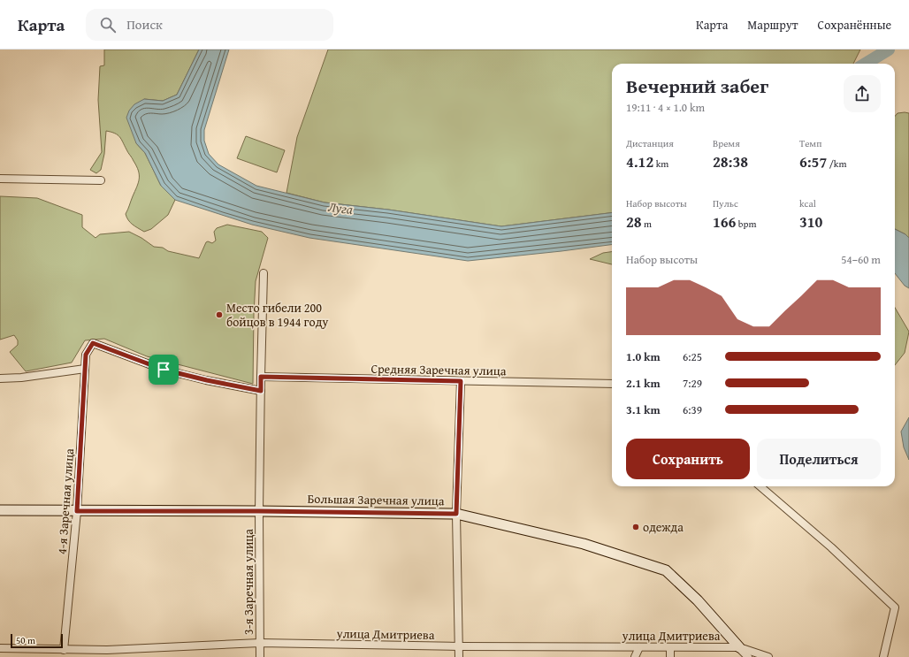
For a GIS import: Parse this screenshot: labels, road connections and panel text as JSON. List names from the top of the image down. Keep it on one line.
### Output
{"streets":{"street":["Средняя Заречная улица","Большая Заречная улица","4-я Заречная улица","3-я Заречная улица","улица Дмитриева"]},"crossings":[["Средняя Заречная улица","3-я Заречная улица"],["Большая Заречная улица","4-я Заречная улица"],["Большая Заречная улица","3-я Заречная улица"],["Большая Заречная улица","улица Дмитриева"],["4-я Заречная улица","3-я Заречная улица"],["4-я Заречная улица","улица Дмитриева"],["3-я Заречная улица","улица Дмитриева"]],"water":["Луга"],"places":["Место гибели 200 бойцов в 1944 году","одежда"],"scale_bar":"50 m","page":{"header":"Карта","search":"Поиск","nav":["Карта","Маршрут","Сохранённые"],"heading":["Вечерний забег","19:11 · 4 × 1.0 km"],"stats":[["Дистанция","4.12 km"],["Время","28:38"],["Темп","6:57 /km"],["Набор высоты","28 m"],["Пульс","166 bpm"],["kcal","310"]],"chart":["Набор высоты","54–60 m"],"list":[{"name":"1.0 km","note":"6:25"},{"name":"2.1 km","note":"7:29"},{"name":"3.1 km","note":"6:39"}],"buttons":["Сохранить","Поделиться"],"scale":"50 m"}}
